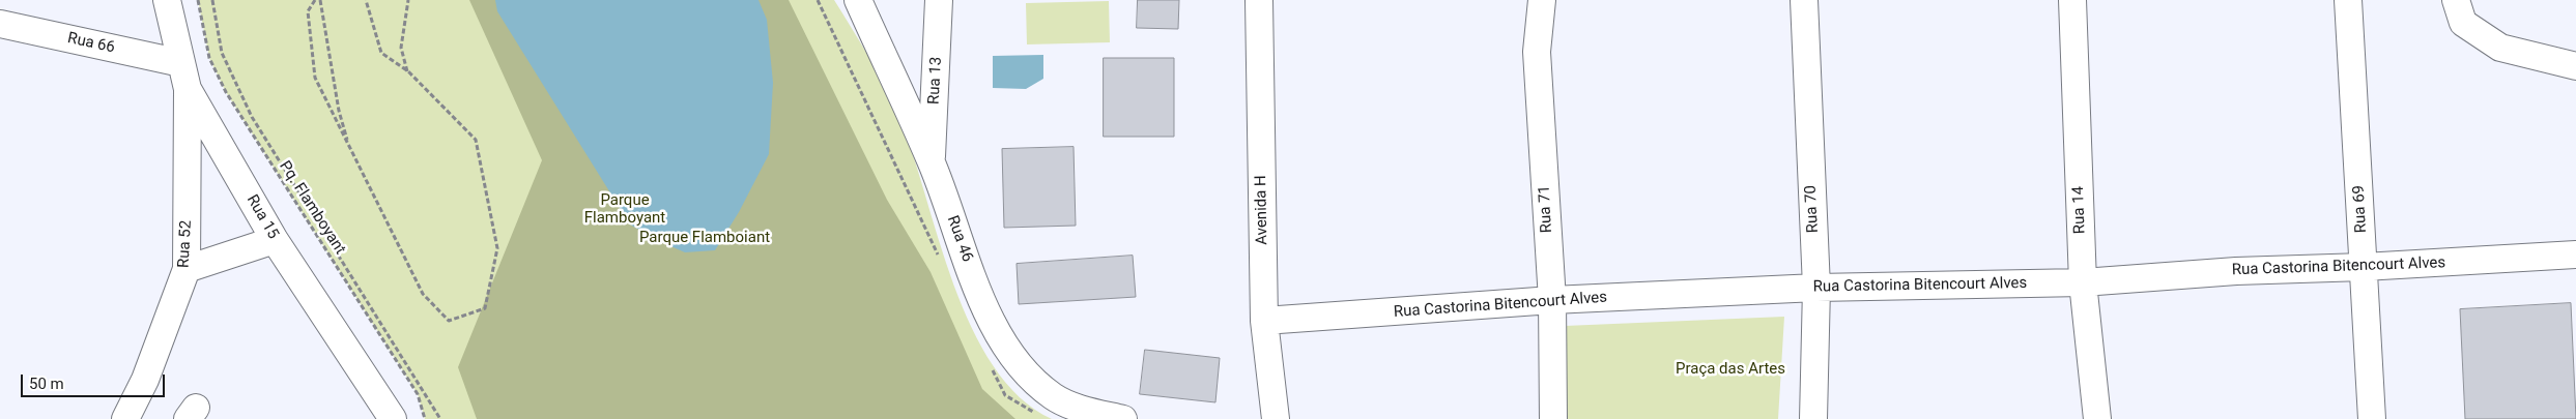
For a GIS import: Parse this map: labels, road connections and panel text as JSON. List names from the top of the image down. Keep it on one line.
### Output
{"streets":{"street":["Rua 66","Rua 13","Rua 71","Rua 70","Rua 69","Avenida H","Rua 14","Rua 15","Rua 46","Rua 52","Rua Castorina Bitencourt Alves"],"path":["Pq. Flamboyant"]},"crossings":[["Rua 66","Rua 15"],["Rua 13","Rua 46"],["Rua 71","Rua Castorina Bitencourt Alves"],["Rua 70","Rua Castorina Bitencourt Alves"],["Rua 69","Rua Castorina Bitencourt Alves"],["Avenida H","Rua Castorina Bitencourt Alves"],["Rua 14","Rua Castorina Bitencourt Alves"],["Rua 15","Rua 52"]],"parks":["Parque Flamboyant","Parque Flamboiant","Praça das Artes"],"scale_bar":"50 m"}
